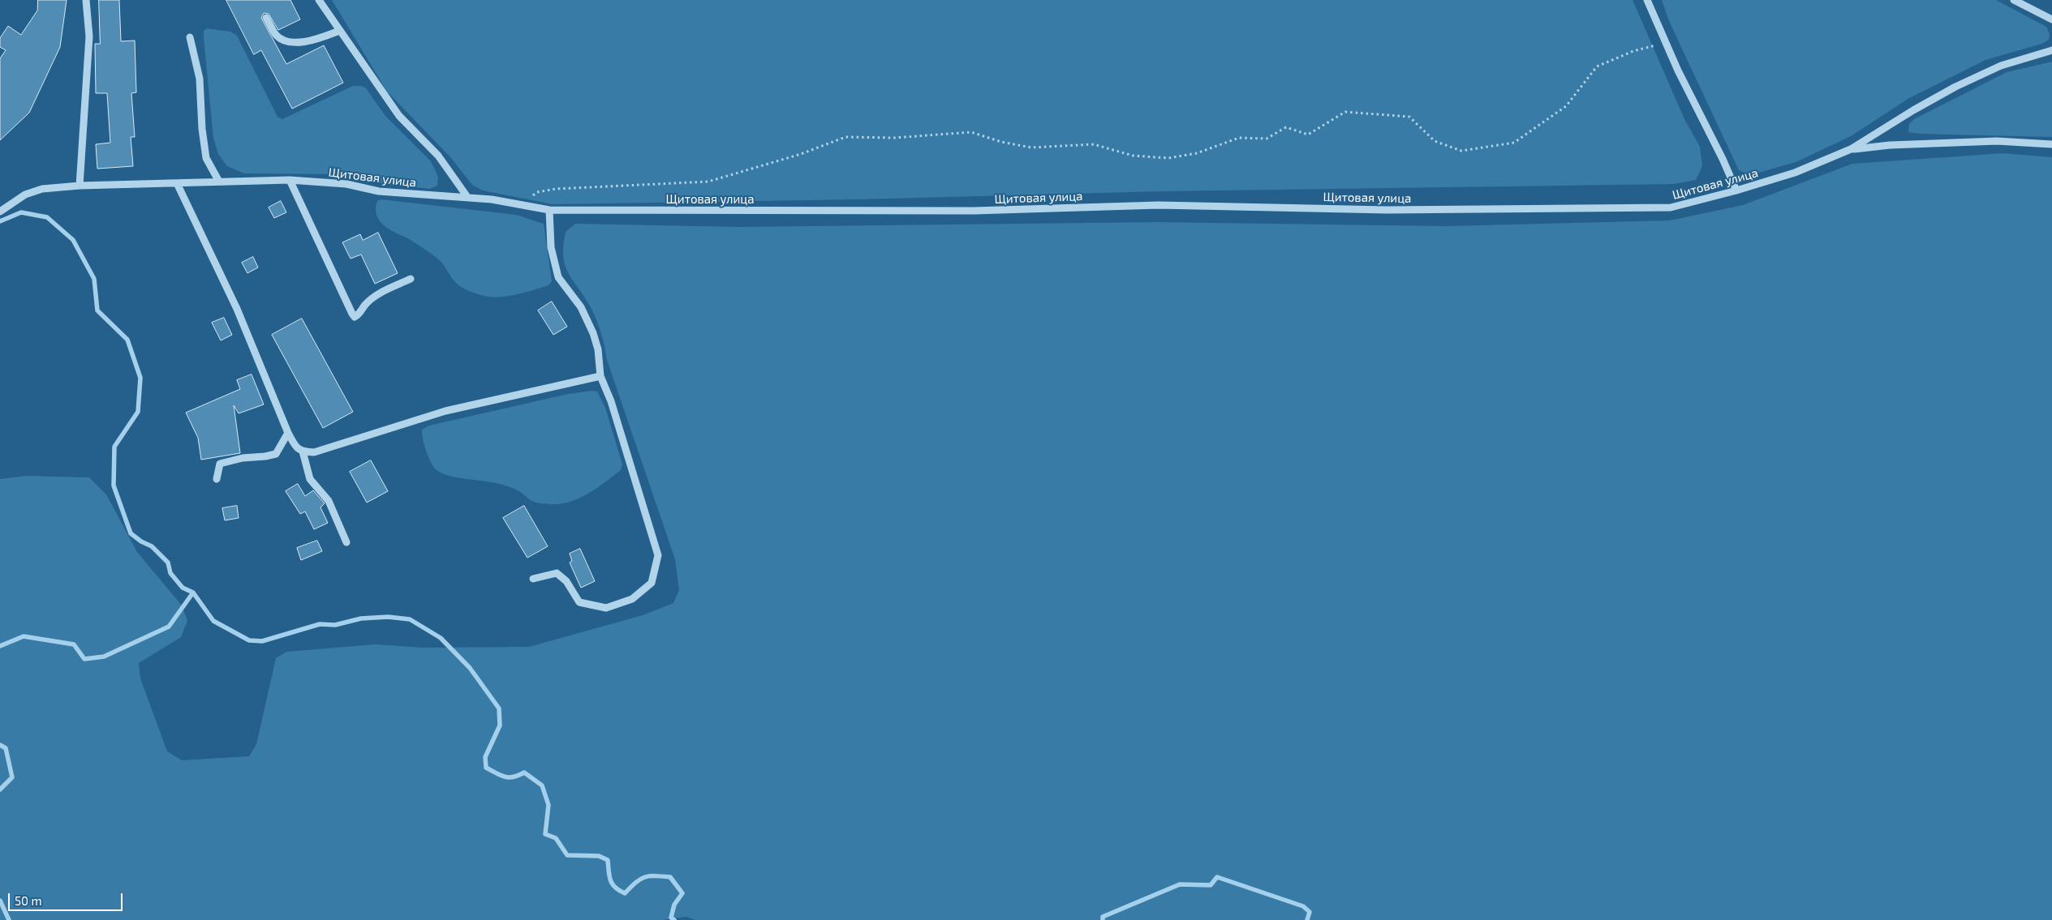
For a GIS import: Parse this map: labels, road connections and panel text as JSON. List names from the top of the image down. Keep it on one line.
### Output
{"streets":{"street":["Щитовая улица"]},"scale_bar":"50 m"}
